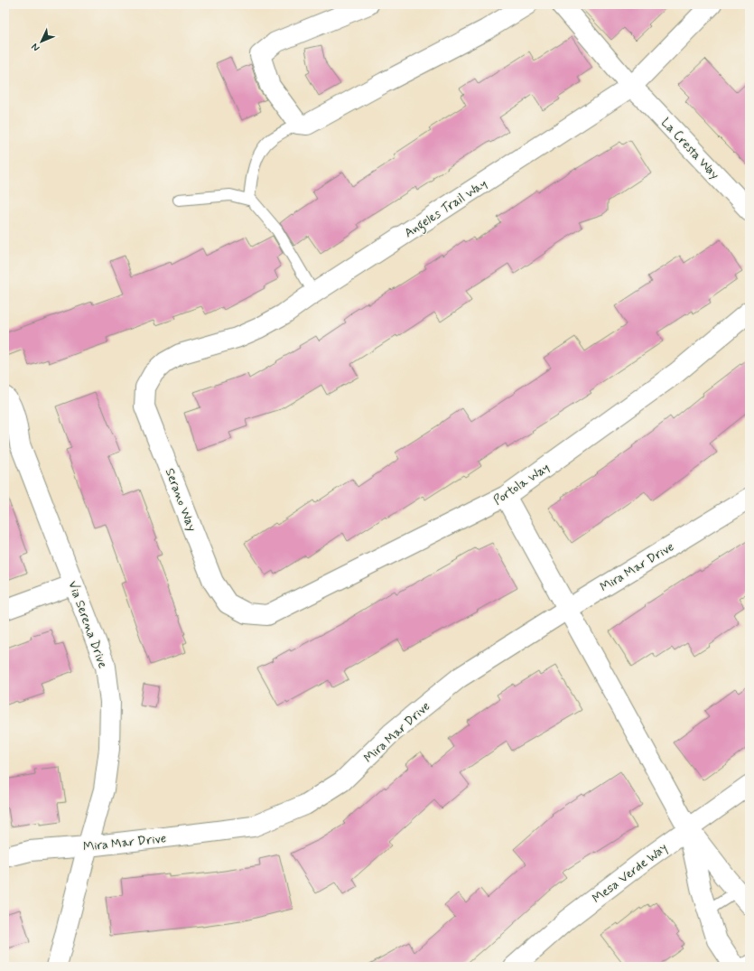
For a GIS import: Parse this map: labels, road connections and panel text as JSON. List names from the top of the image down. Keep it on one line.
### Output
{"streets":{"street":["La Cresta Way","Angeles Trail Way","Portola Way","Serano Way","Mira Mar Drive","Via Serena Drive","Mesa Verde Way"]},"crossings":[["La Cresta Way","Angeles Trail Way"],["Angeles Trail Way","Serano Way"],["Portola Way","Serano Way"],["Mira Mar Drive","Via Serena Drive"]],"north":"bottom left"}
